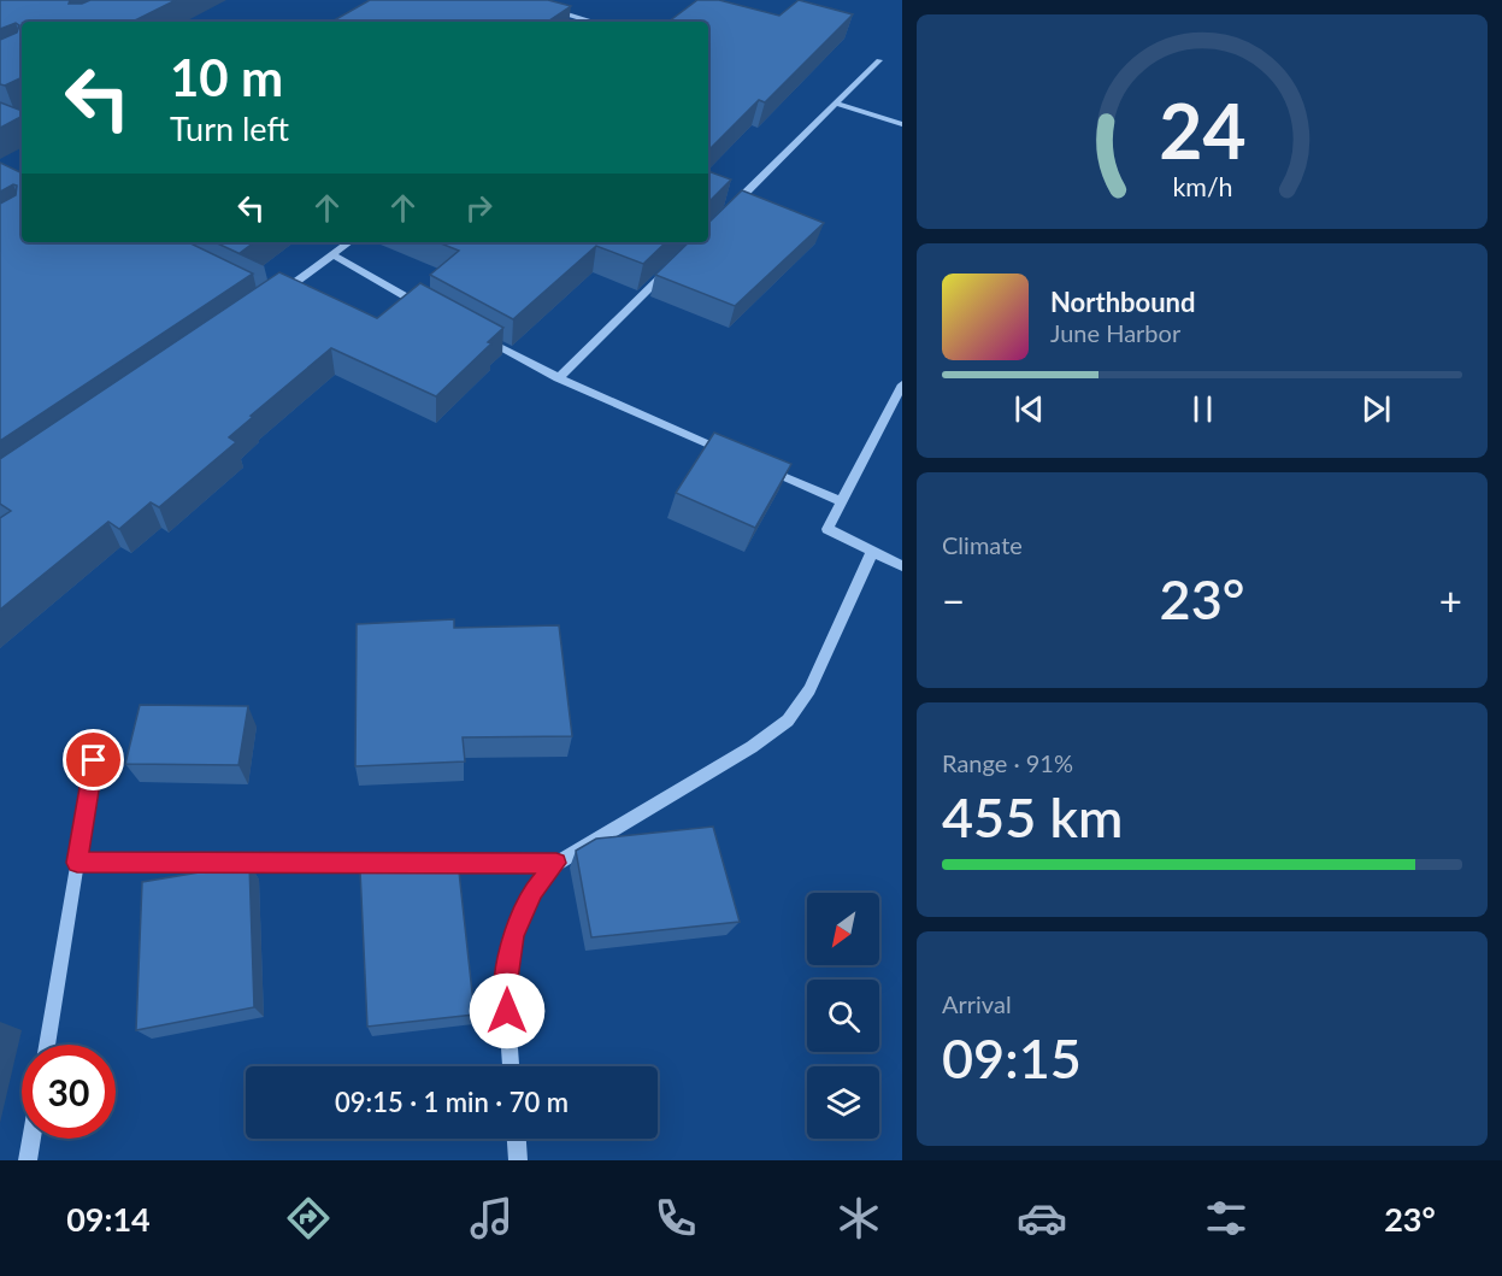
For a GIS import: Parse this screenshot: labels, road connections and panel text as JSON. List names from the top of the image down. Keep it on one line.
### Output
{"north":"bottom left","page":{"turn":["10 m","Turn left"],"song":["Northbound","June Harbor"],"tile":["Climate",["Range · 91%","455 km"],["Arrival","09:15"]],"heat":["−","23°","+"],"limit":"30","trip":"09:15 · 1 min · 70 m","tabs":["09:14","23°"],"gauge":["24","km/h"]}}
